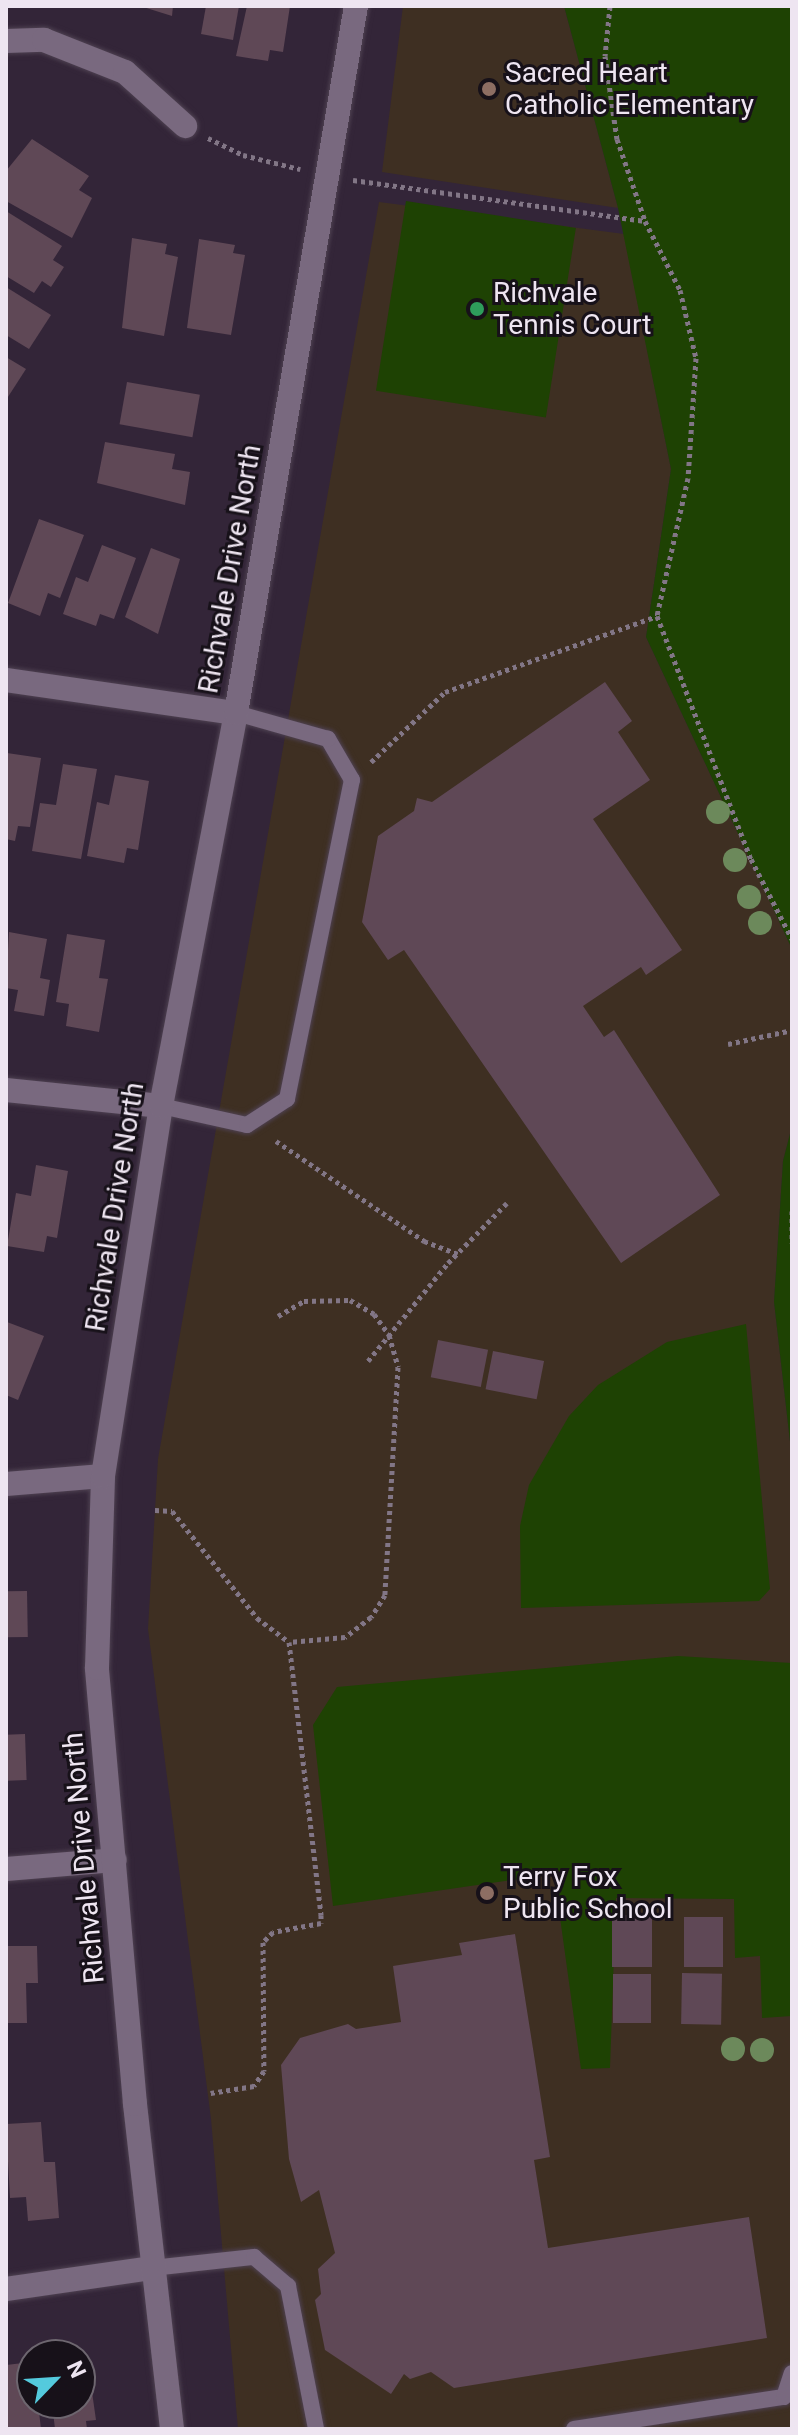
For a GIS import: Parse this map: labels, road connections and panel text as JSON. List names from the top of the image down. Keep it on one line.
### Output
{"streets":{"street":["Richvale Drive North"]},"places":["Sacred Heart Catholic Elementary","Richvale Tennis Court","Terry Fox Public School"],"north":"top right"}
